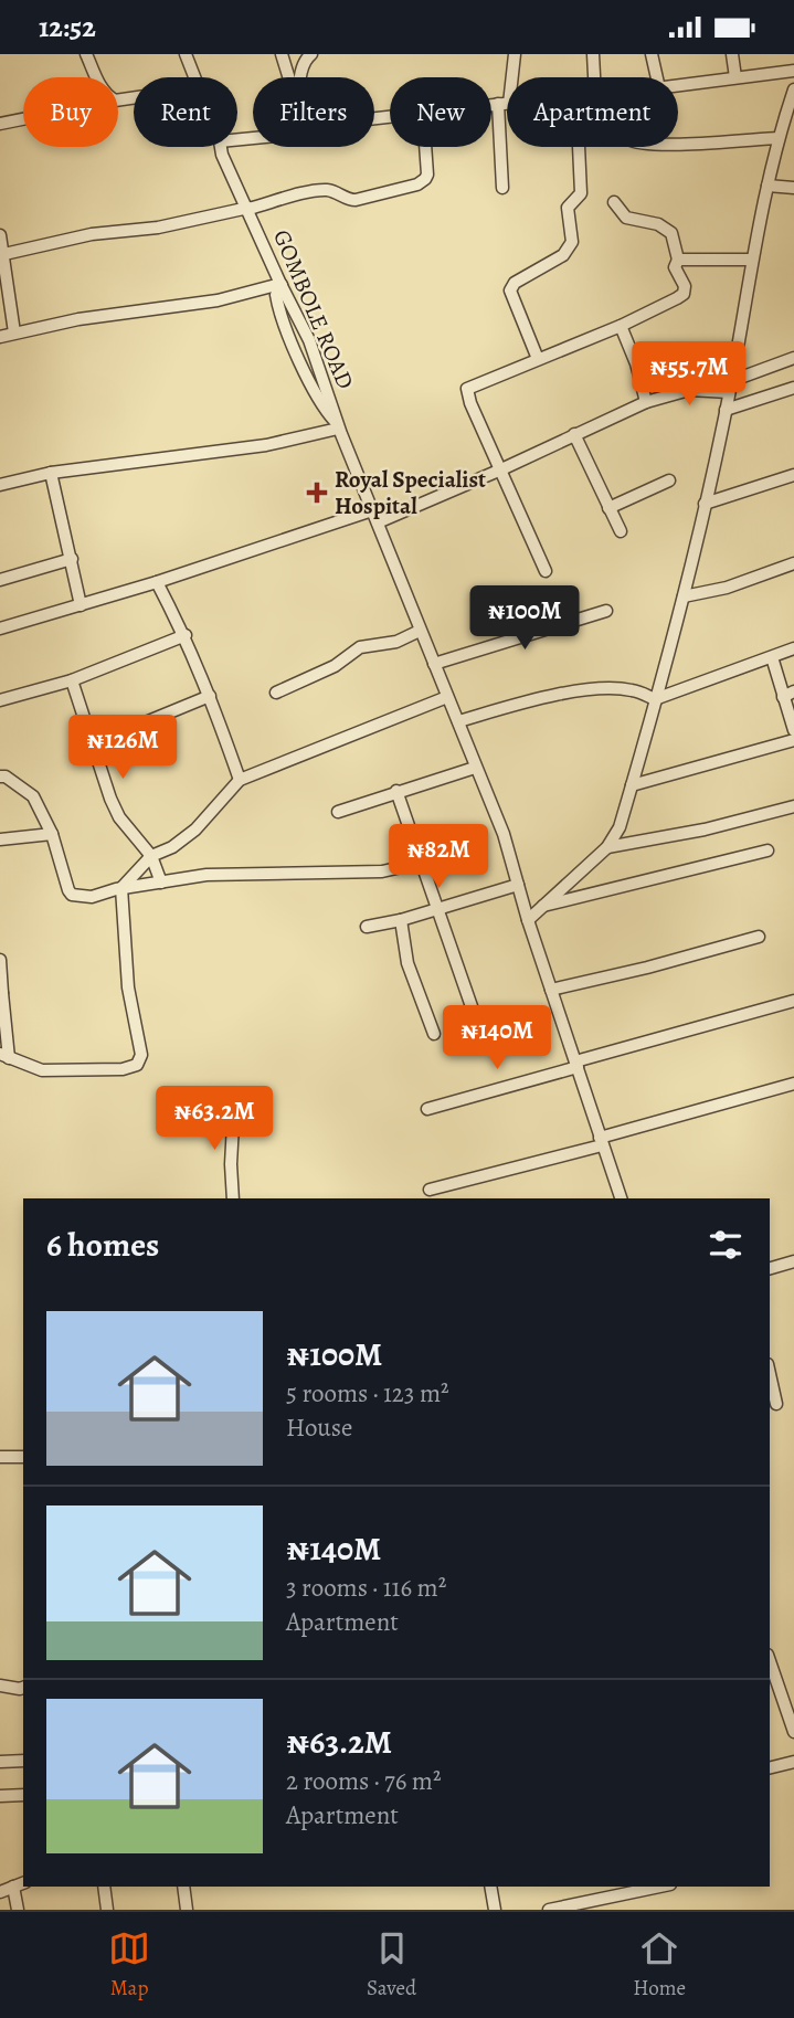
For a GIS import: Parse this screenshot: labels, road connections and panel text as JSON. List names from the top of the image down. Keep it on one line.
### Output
{"streets":{"street":["GOMBOLE ROAD"]},"places":{"health":["Royal Specialist Hospital"]},"page":{"status":"12:52","chip":["Buy","Rent","Filters","New","Apartment"],"price":["₦55.7M","₦100M","₦126M","₦82M","₦140M","₦63.2M"],"heading":"6 homes","list":[{"name":"₦100M","note":"5 rooms · 123 m² · House"},{"name":"₦140M","note":"3 rooms · 116 m² · Apartment"},{"name":"₦63.2M","note":"2 rooms · 76 m² · Apartment"}],"tabs":["Map","Saved","Home"]}}
